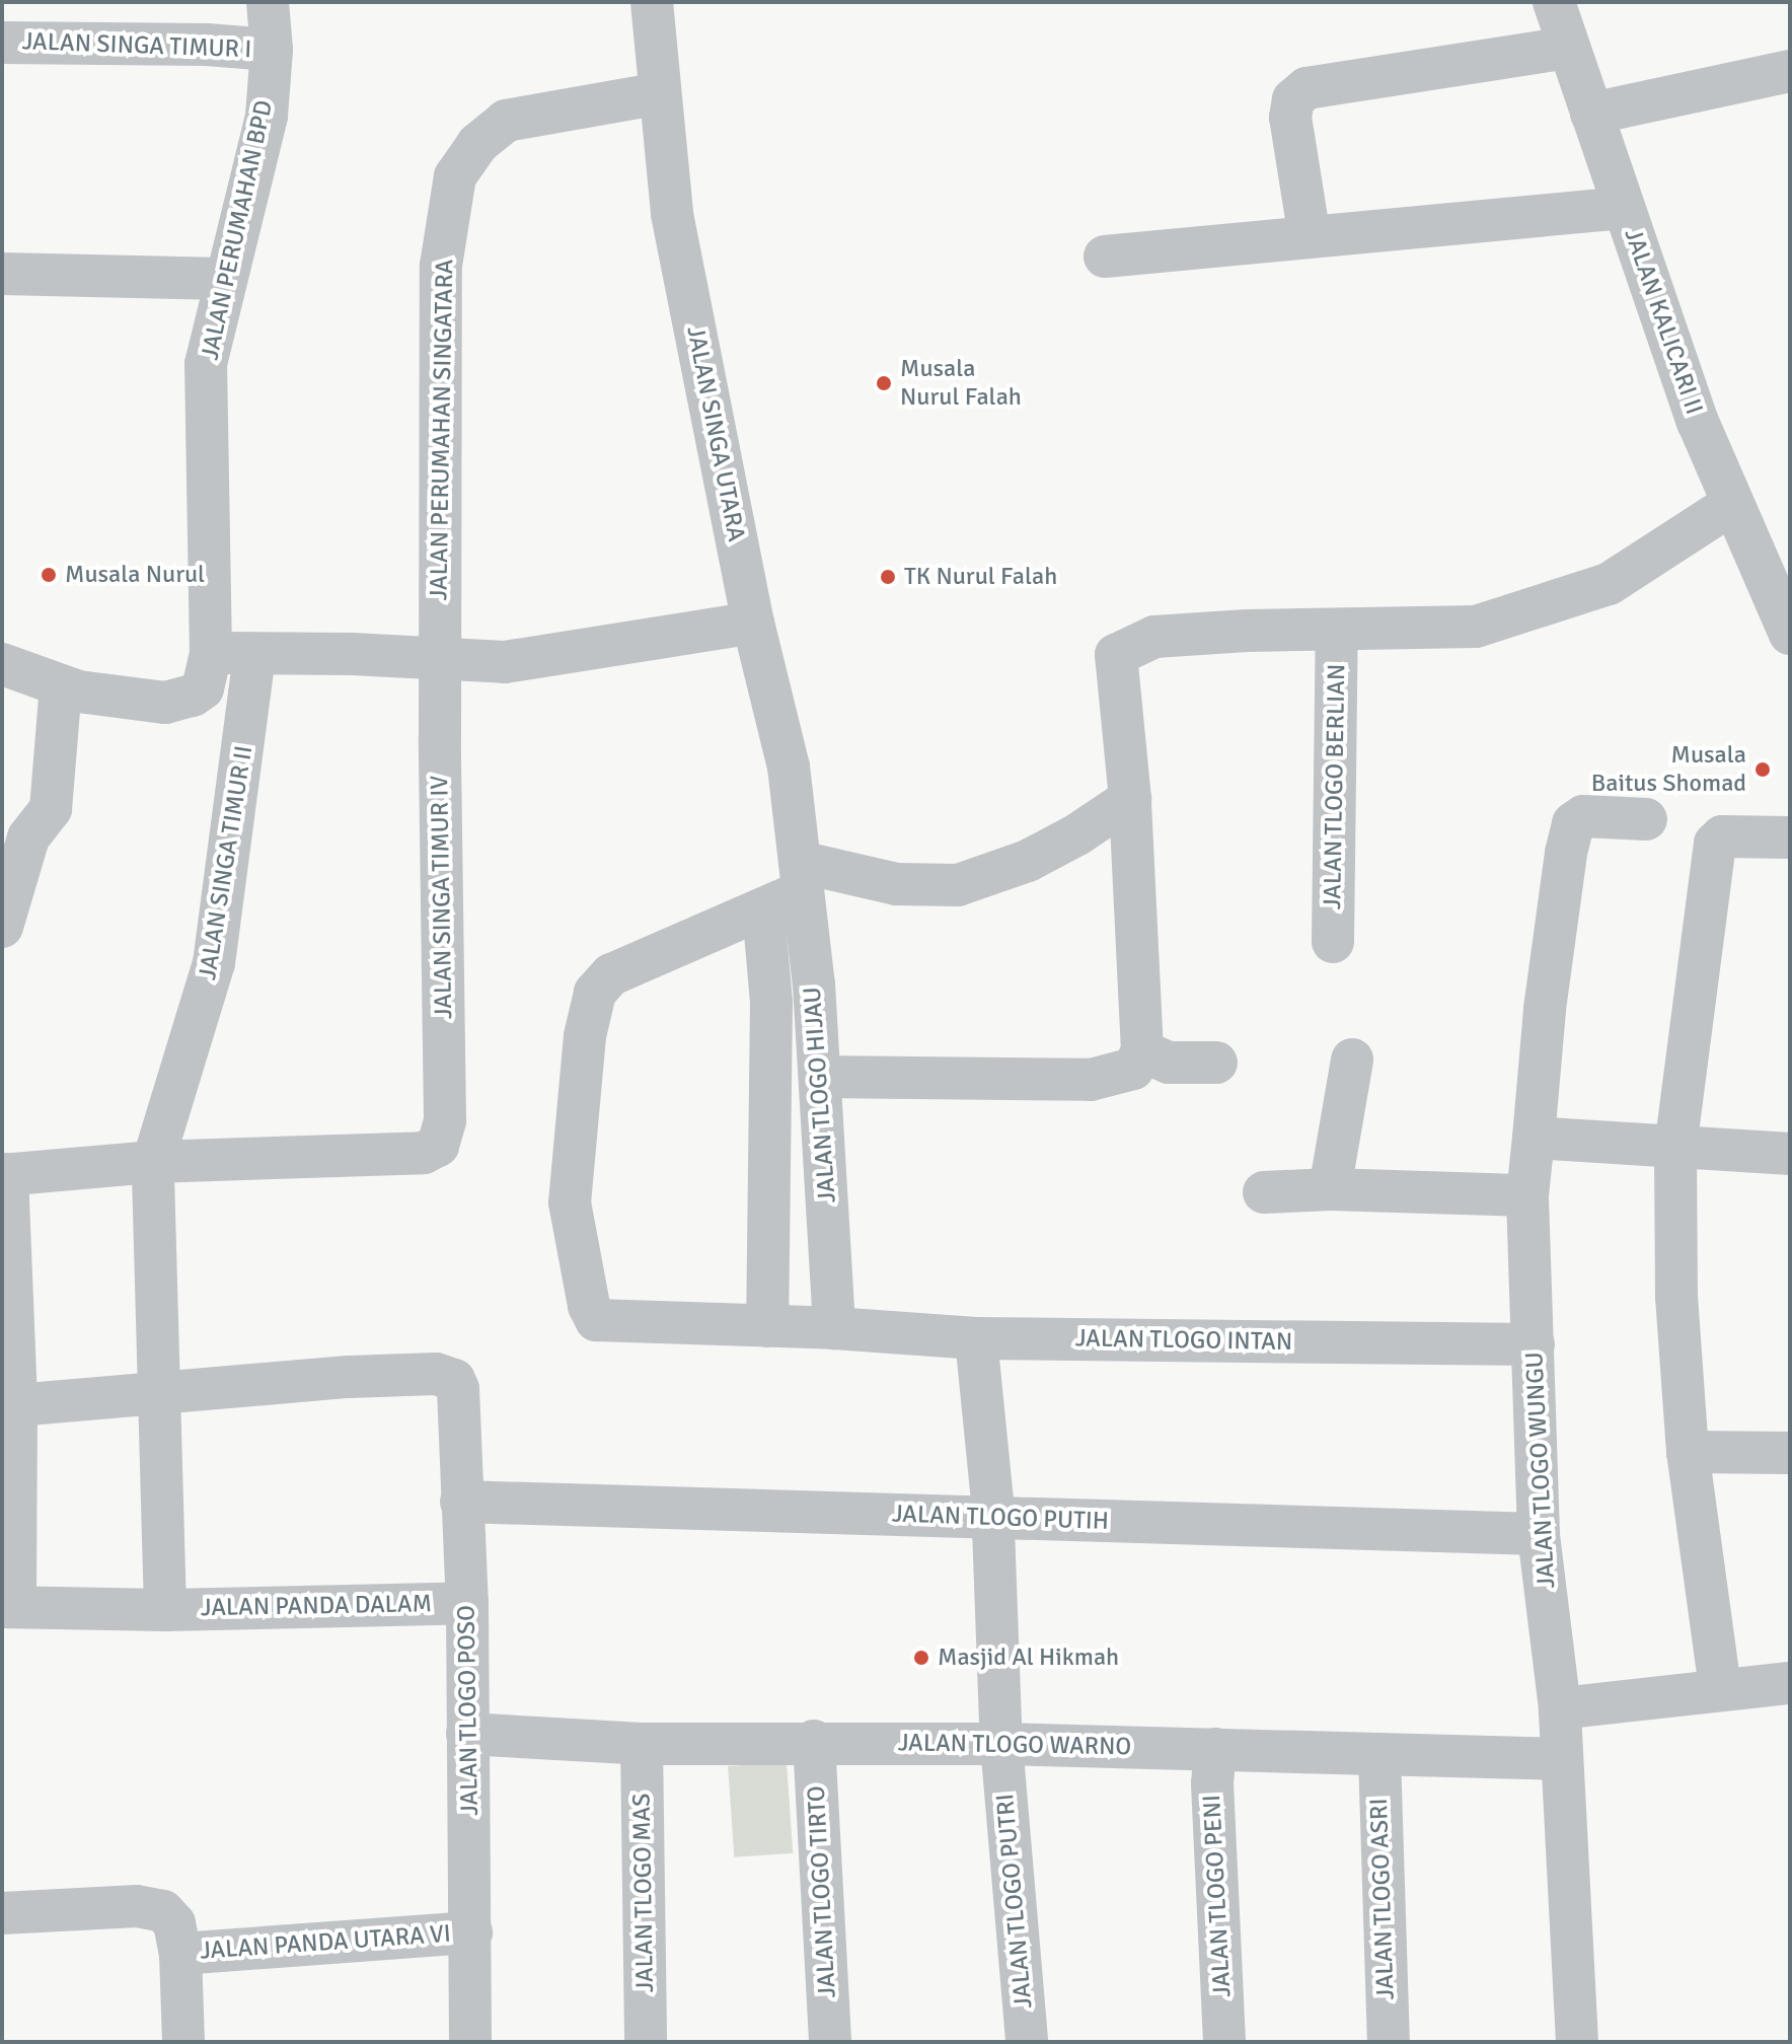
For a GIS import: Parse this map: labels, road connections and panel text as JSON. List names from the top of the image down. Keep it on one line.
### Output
{"streets":{"street":["JALAN SINGA TIMUR I","JALAN PERUMAHAN BPD","JALAN KALICARI II","JALAN PERUMAHAN SINGATARA","JALAN SINGA UTARA","JALAN TLOGO BERLIAN","JALAN SINGA TIMUR II","JALAN SINGA TIMUR IV","JALAN TLOGO HIJAU","JALAN TLOGO INTAN","JALAN TLOGO WUNGU","JALAN TLOGO PUTIH","JALAN PANDA DALAM","JALAN TLOGO POSO","JALAN TLOGO WARNO","JALAN TLOGO TIRTO","JALAN TLOGO MAS","JALAN TLOGO PENI","JALAN TLOGO ASRI","JALAN TLOGO PUTRI","JALAN PANDA UTARA VI"]},"crossings":[["JALAN SINGA TIMUR I","JALAN PERUMAHAN BPD"],["JALAN PERUMAHAN SINGATARA","JALAN SINGA TIMUR IV"],["JALAN SINGA UTARA","JALAN TLOGO HIJAU"],["JALAN SINGA TIMUR II","JALAN PANDA DALAM"],["JALAN SINGA TIMUR IV","JALAN PANDA DALAM"],["JALAN TLOGO HIJAU","JALAN TLOGO INTAN"],["JALAN TLOGO INTAN","JALAN TLOGO WUNGU"],["JALAN TLOGO INTAN","JALAN TLOGO PUTRI"],["JALAN TLOGO WUNGU","JALAN TLOGO PUTIH"],["JALAN TLOGO WUNGU","JALAN TLOGO WARNO"],["JALAN TLOGO PUTIH","JALAN TLOGO POSO"],["JALAN TLOGO PUTIH","JALAN TLOGO PUTRI"],["JALAN PANDA DALAM","JALAN TLOGO POSO"],["JALAN TLOGO POSO","JALAN TLOGO WARNO"],["JALAN TLOGO POSO","JALAN PANDA UTARA VI"],["JALAN TLOGO WARNO","JALAN TLOGO TIRTO"],["JALAN TLOGO WARNO","JALAN TLOGO MAS"],["JALAN TLOGO WARNO","JALAN TLOGO PENI"],["JALAN TLOGO WARNO","JALAN TLOGO ASRI"],["JALAN TLOGO WARNO","JALAN TLOGO PUTRI"]],"places":["Musala Nurul Falah","Musala Nurul","TK Nurul Falah","Musala Baitus Shomad","Masjid Al Hikmah"]}
